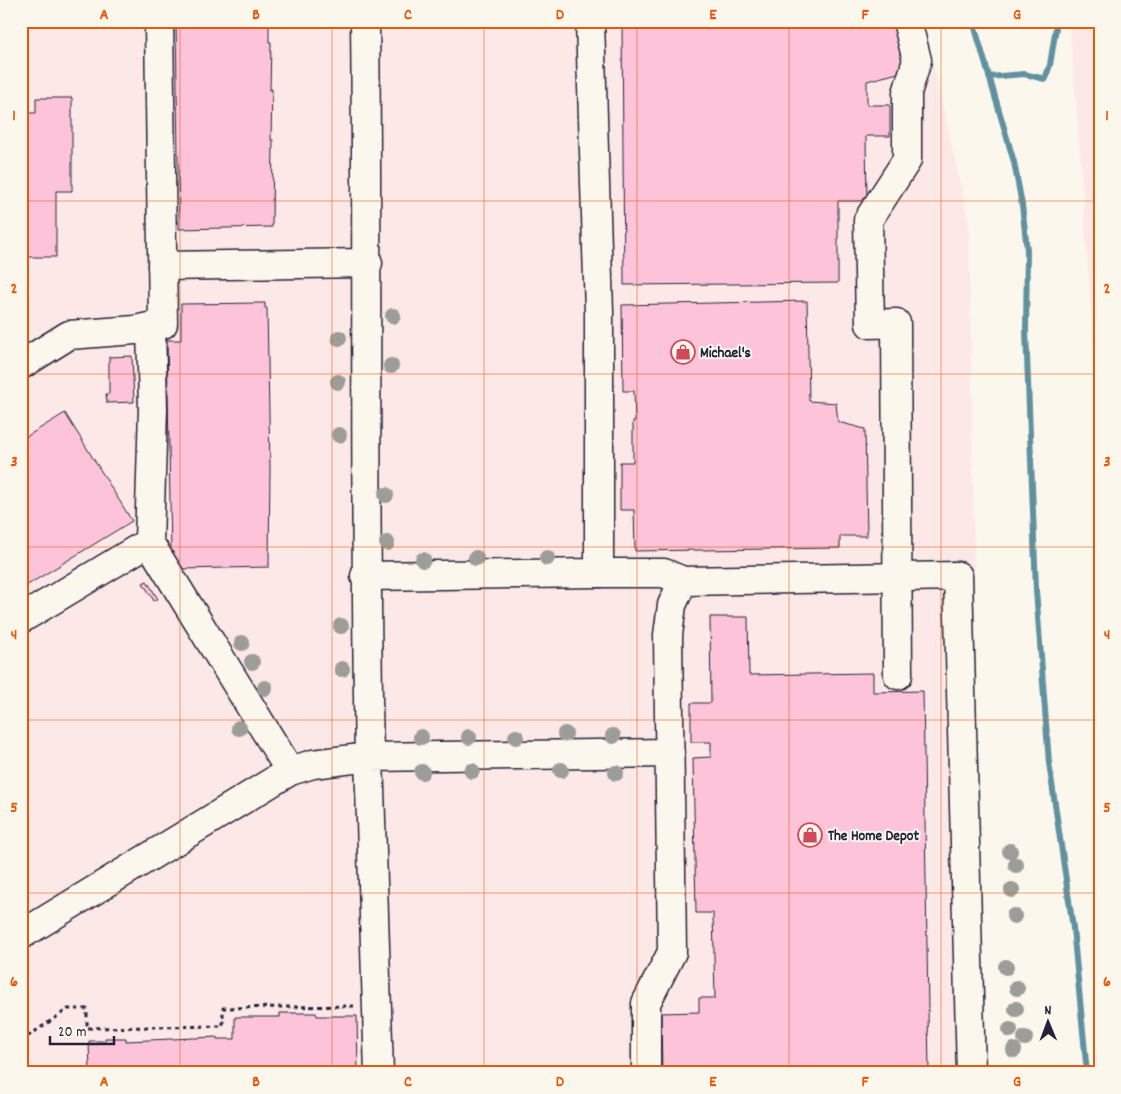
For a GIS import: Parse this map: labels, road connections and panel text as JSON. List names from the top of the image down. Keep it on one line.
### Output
{"places":{"shop":["Michael's","The Home Depot"]},"scale_bar":"20 m","north":"top","grid":{"columns":["A","B","C","D","E","F","G"],"rows":["1","2","3","4","5","6"]}}
